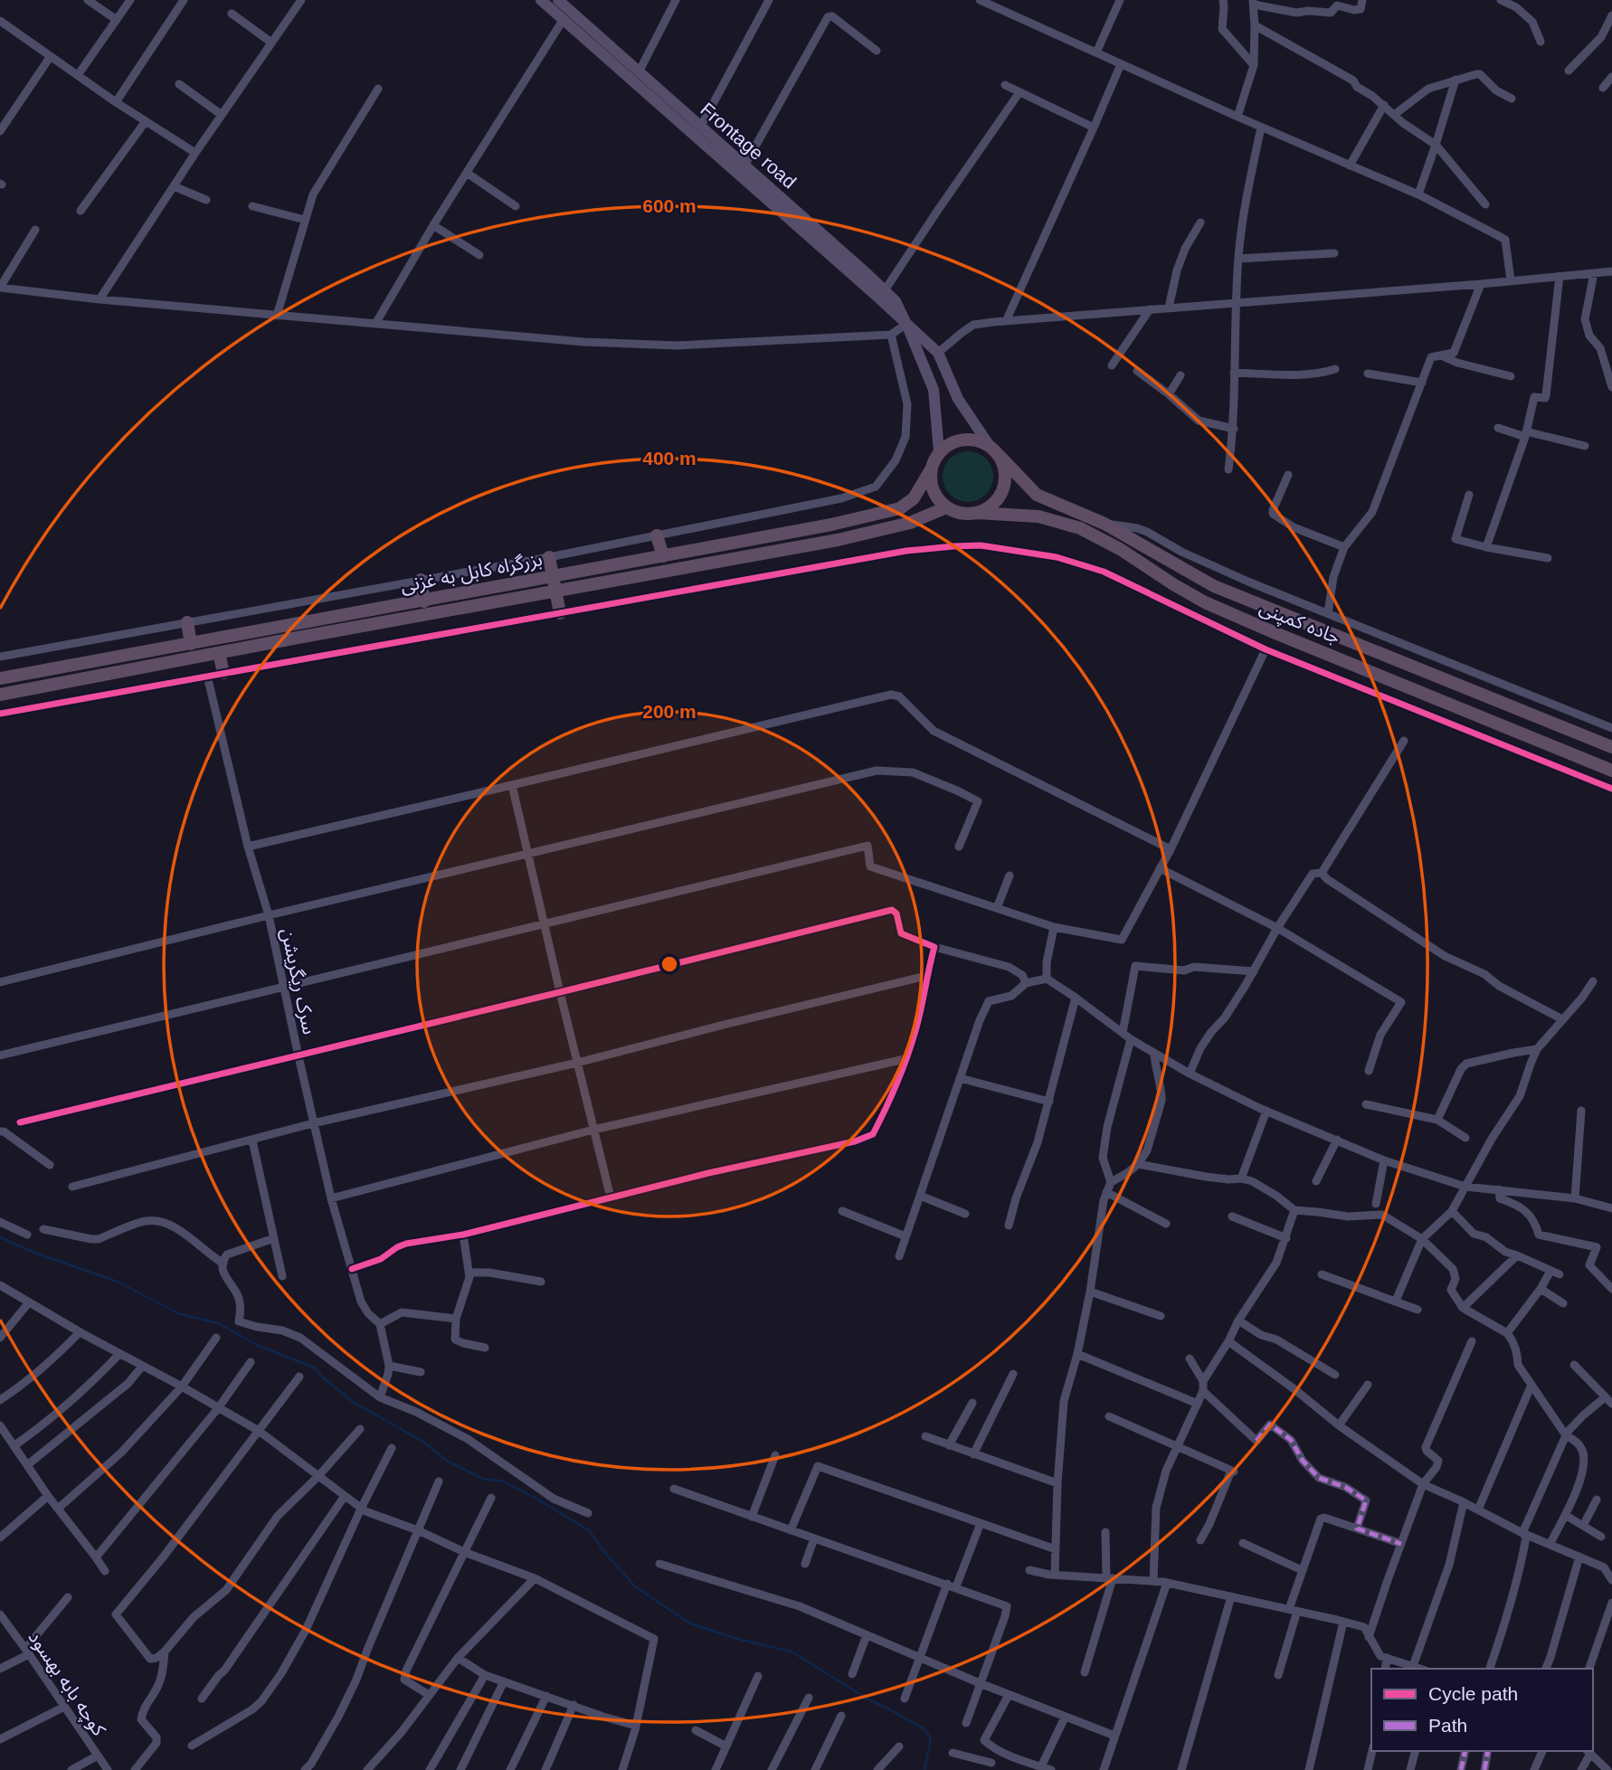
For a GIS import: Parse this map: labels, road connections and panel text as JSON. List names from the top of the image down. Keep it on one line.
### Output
{"streets":{"highway":["بزرگراه کابل به غزنی","جاده کمپنی"],"main road":["Frontage road"],"street":["سرک ریگریشن","کوچه بابه بهسود"]},"crossings":[["بزرگراه کابل به غزنی","جاده کمپنی"]],"legend":["Cycle path","Path"],"rings":["600 m","400 m","200 m"]}
